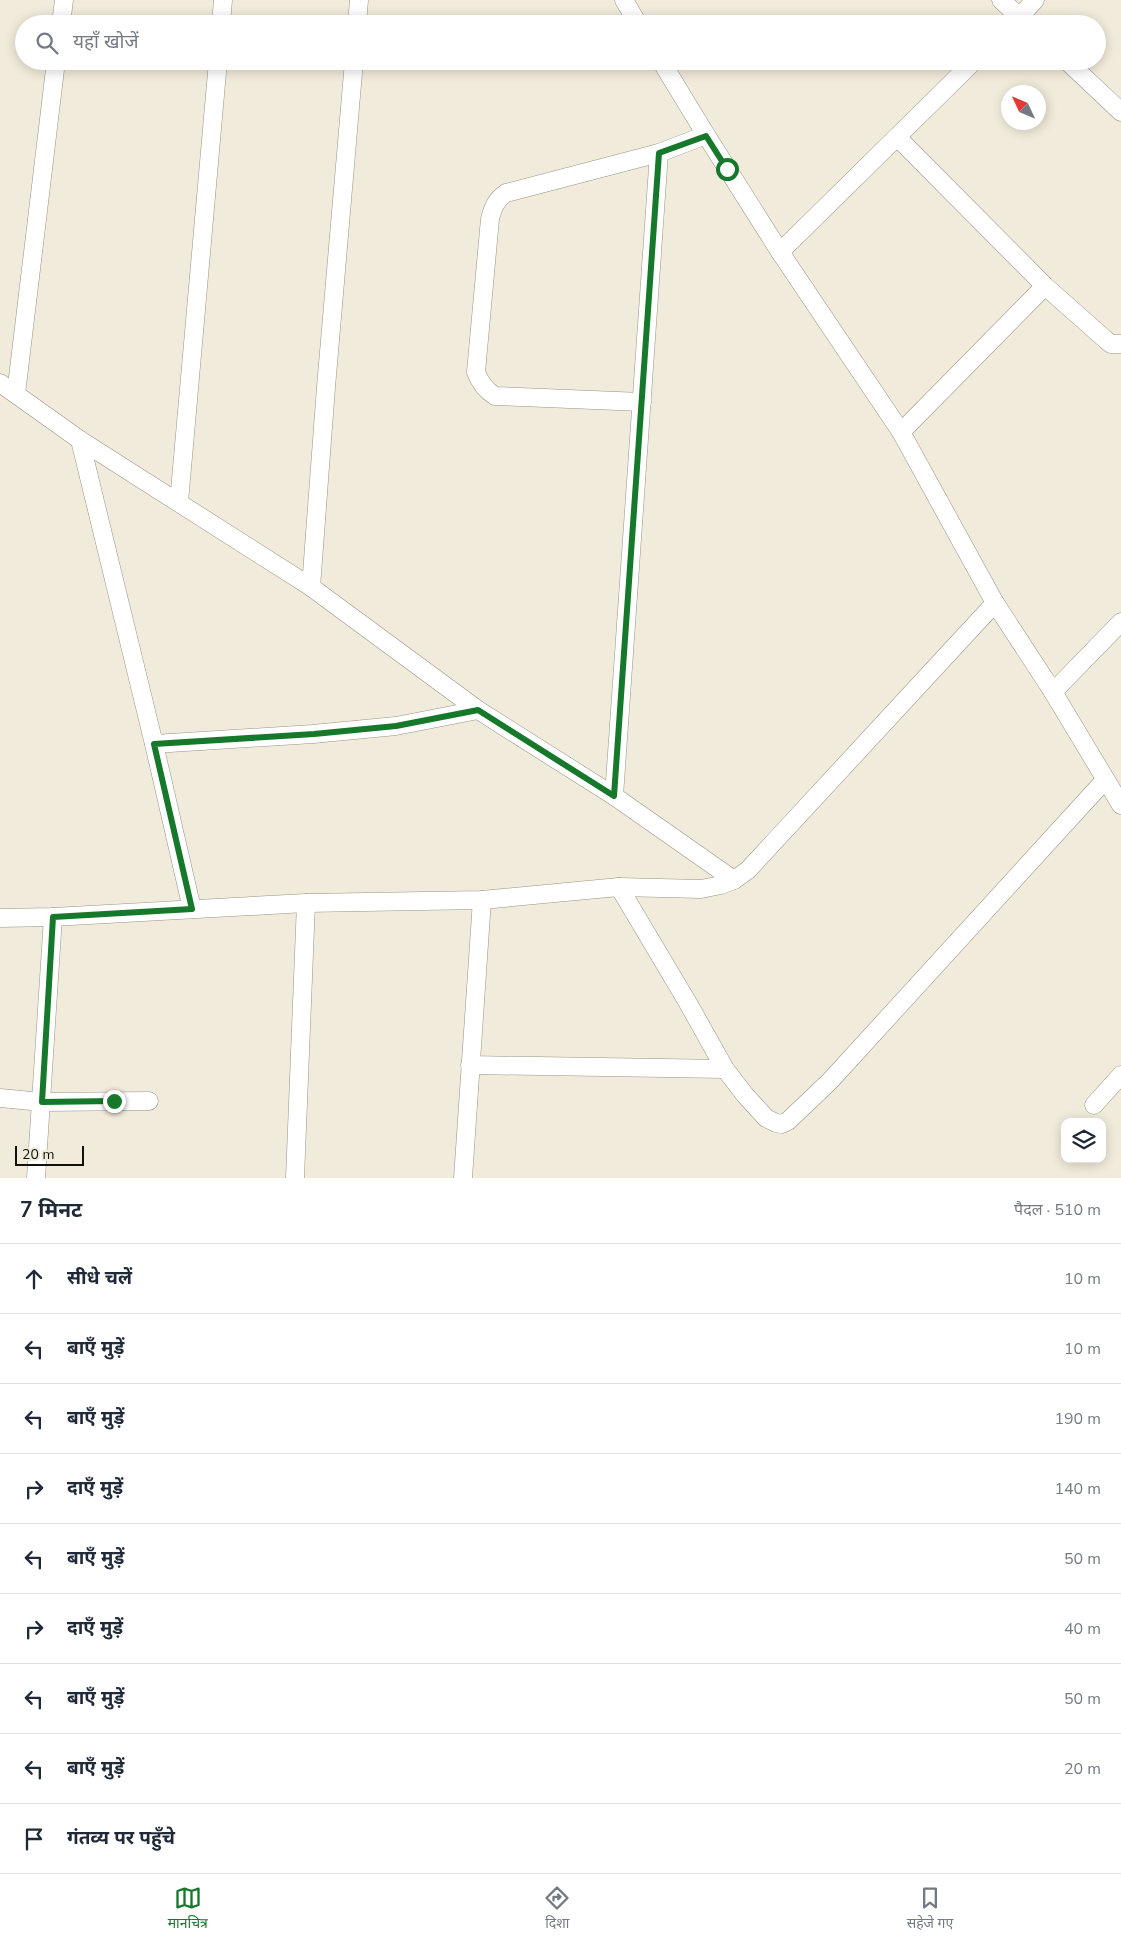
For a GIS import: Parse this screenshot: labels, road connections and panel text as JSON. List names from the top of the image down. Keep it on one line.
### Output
{"scale_bar":"20 m","north":"top left","page":{"search":"यहाँ खोजें","scale":"20 m","heading":["7 मिनट","पैदल · 510 m"],"list":[["सीधे चलें","10 m"],["बाएँ मुड़ें","10 m"],["बाएँ मुड़ें","190 m"],["दाएँ मुड़ें","140 m"],["बाएँ मुड़ें","50 m"],["दाएँ मुड़ें","40 m"],["बाएँ मुड़ें","50 m"],["बाएँ मुड़ें","20 m"],"गंतव्य पर पहुँचे"],"nav":["मानचित्र","दिशा","सहेजे गए"]}}
